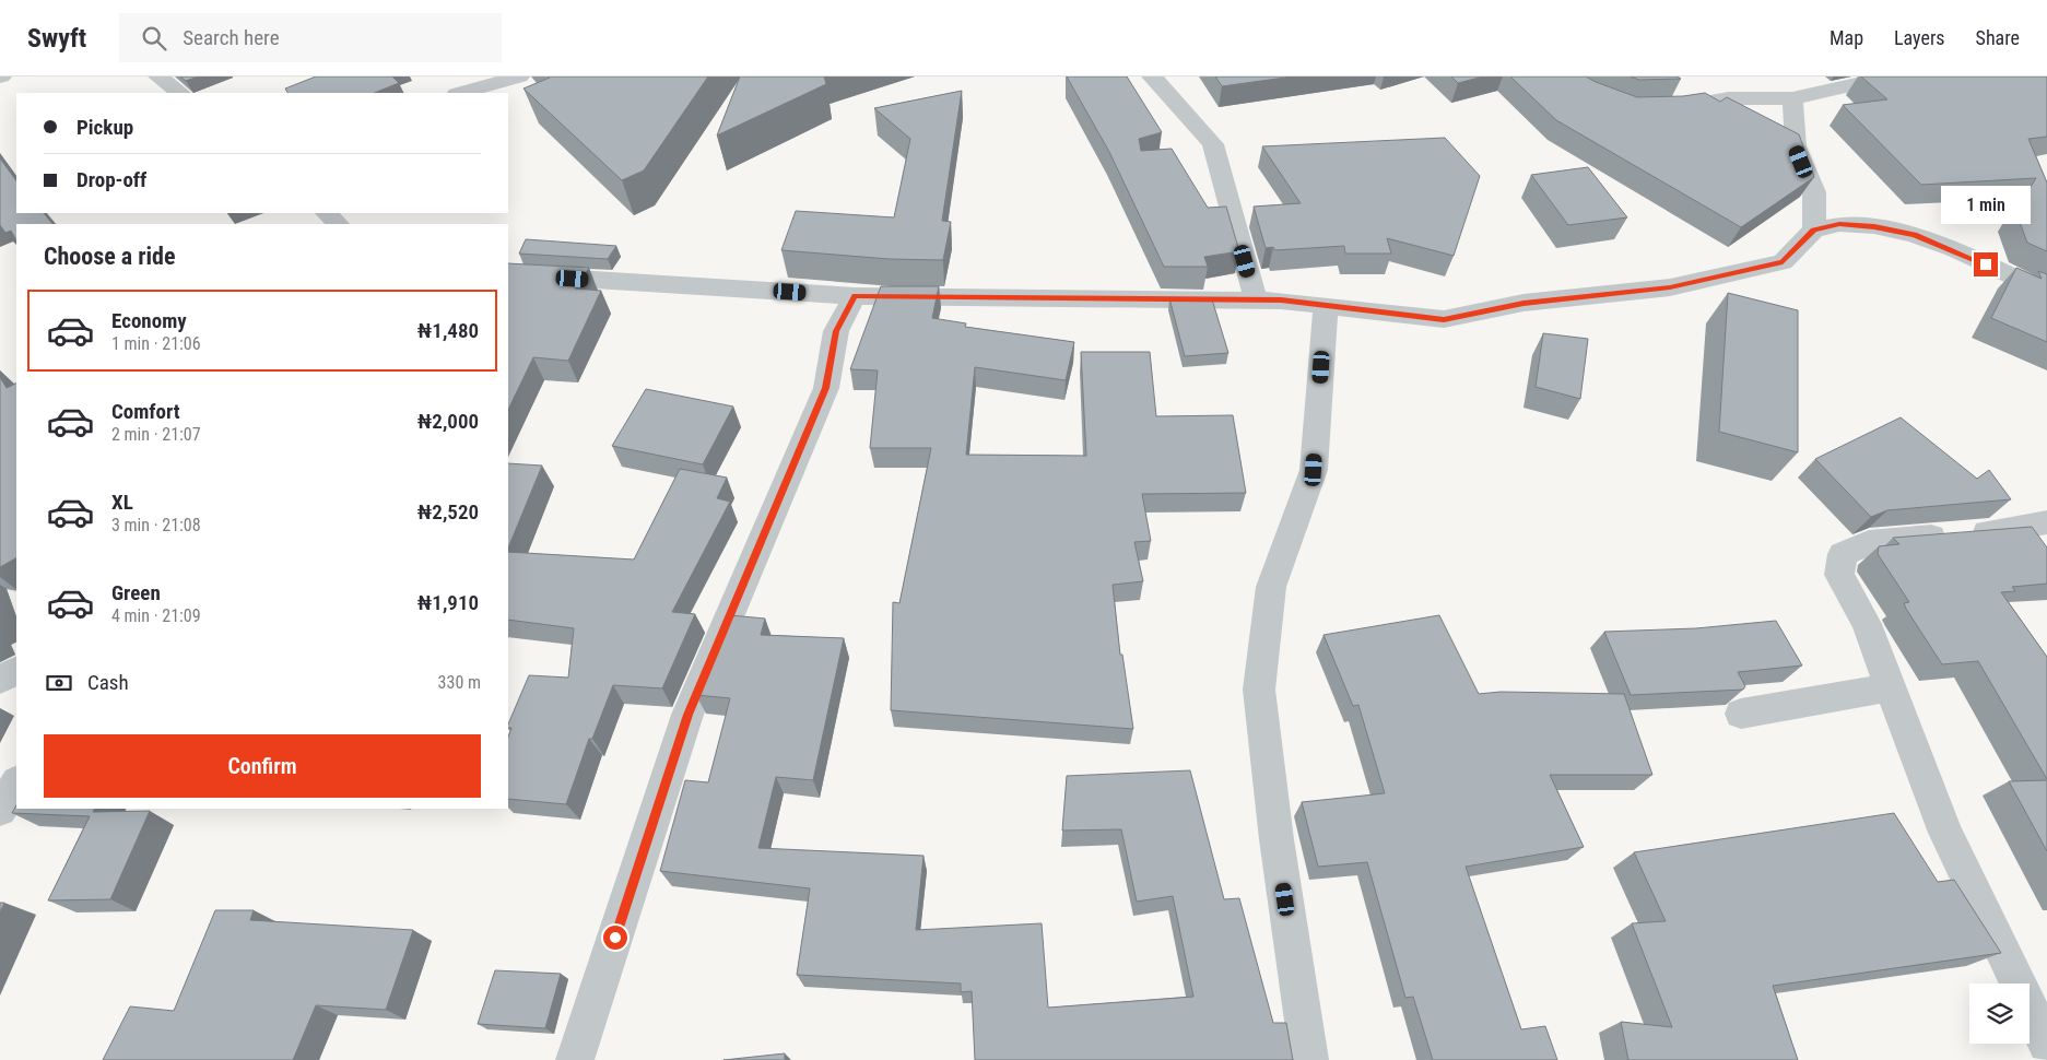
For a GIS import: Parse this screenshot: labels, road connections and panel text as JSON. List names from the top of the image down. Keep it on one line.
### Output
{"page":{"header":"Swyft","search":"Search here","nav":["Map","Layers","Share"],"banner":["Pickup","Drop-off"],"bubble":"1 min","heading":"Choose a ride","list":[{"name":"Economy","note":"1 min · 21:06","value":"₦1,480"},{"name":"Comfort","note":"2 min · 21:07","value":"₦2,000"},{"name":"XL","note":"3 min · 21:08","value":"₦2,520"},{"name":"Green","note":"4 min · 21:09","value":"₦1,910"}],"pay":["Cash","330 m"],"buttons":"Confirm"}}
